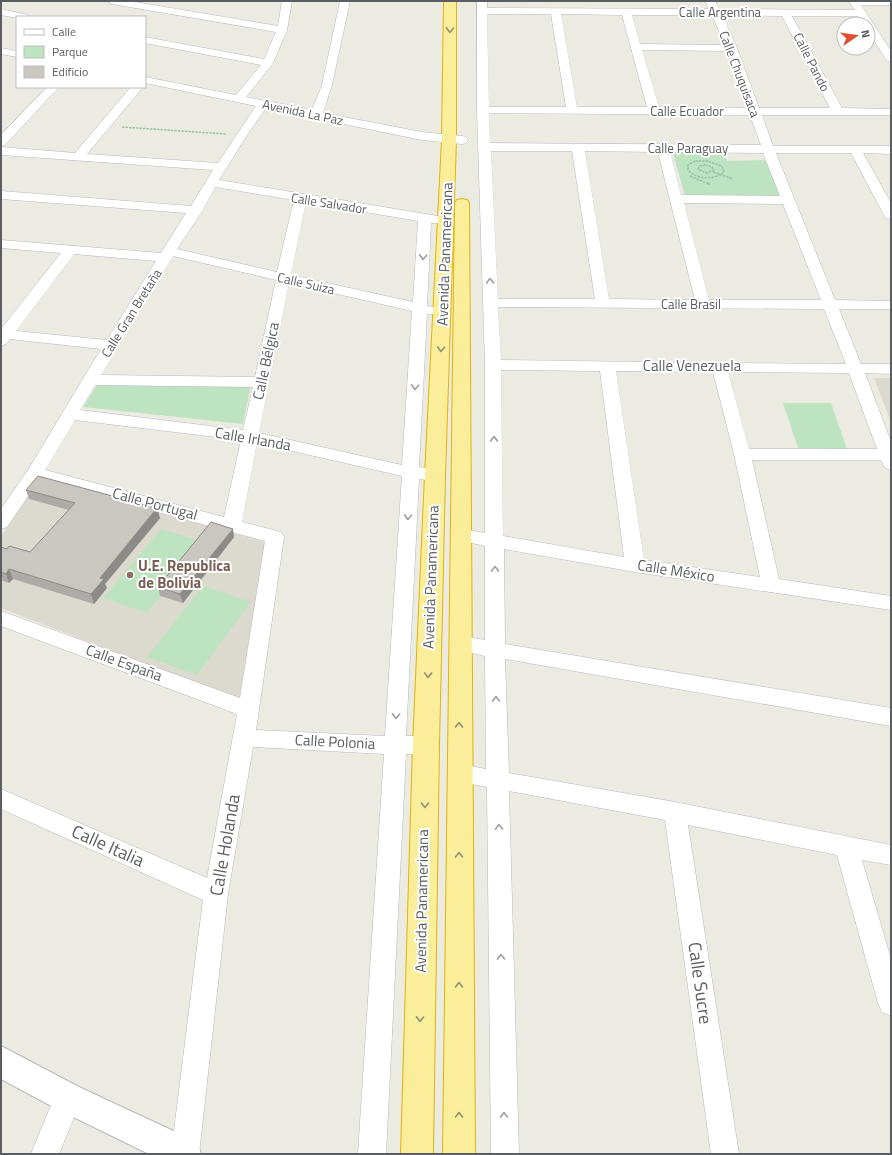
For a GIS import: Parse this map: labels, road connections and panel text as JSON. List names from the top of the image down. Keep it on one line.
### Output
{"streets":{"highway":["Avenida Panamericana"],"street":["Calle Argentina","Calle Pando","Calle Chuquisaca","Calle Ecuador","Avenida La Paz","Calle Paraguay","Calle Salvador","Calle Suiza","Calle Brasil","Calle Gran Bretaña","Calle Bélgica","Calle Venezuela","Calle Irlanda","Calle Portugal","Calle México","Calle España","Calle Polonia","Calle Holanda","Calle Italia","Calle Sucre"]},"crossings":[["Calle Argentina","Calle Pando"],["Calle Argentina","Calle Chuquisaca"],["Calle Argentina","Avenida Panamericana"],["Calle Pando","Calle Ecuador"],["Calle Chuquisaca","Calle Ecuador"],["Calle Chuquisaca","Calle Paraguay"],["Calle Chuquisaca","Calle Brasil"],["Calle Chuquisaca","Calle Venezuela"],["Avenida La Paz","Avenida Panamericana"],["Avenida La Paz","Calle Gran Bretaña"],["Calle Salvador","Avenida Panamericana"],["Calle Salvador","Calle Gran Bretaña"],["Calle Salvador","Calle Bélgica"],["Avenida Panamericana","Calle Suiza"],["Avenida Panamericana","Calle Irlanda"],["Avenida Panamericana","Calle México"],["Avenida Panamericana","Calle Polonia"],["Calle Suiza","Calle Gran Bretaña"],["Calle Suiza","Calle Bélgica"],["Calle Gran Bretaña","Calle Irlanda"],["Calle Gran Bretaña","Calle Portugal"],["Calle Bélgica","Calle Irlanda"],["Calle Bélgica","Calle Portugal"],["Calle Portugal","Calle Holanda"],["Calle España","Calle Holanda"],["Calle Polonia","Calle Holanda"],["Calle Holanda","Calle Italia"]],"places":["U.E. Republica de Bolivia"],"legend":["Calle","Parque","Edificio"],"north":"right"}
